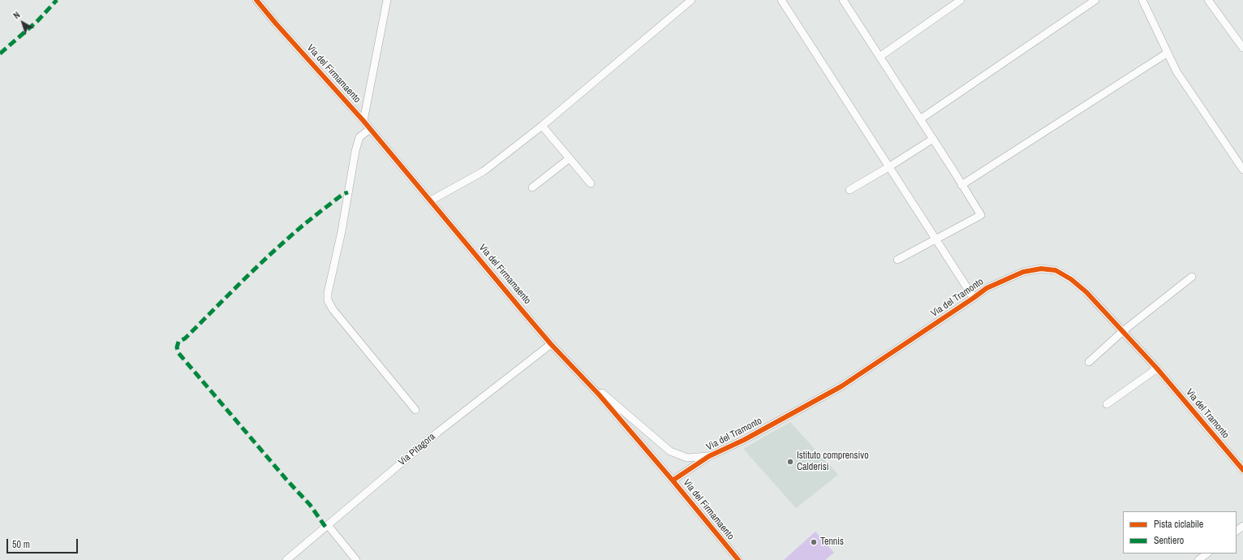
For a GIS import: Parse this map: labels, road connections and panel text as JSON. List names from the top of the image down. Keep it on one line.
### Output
{"streets":{"street":["Via del Firmamaento","Via del Tramonto","Via Pitagora"]},"crossings":[["Via del Firmamaento","Via del Tramonto"],["Via del Firmamaento","Via Pitagora"]],"places":["Istituto comprensivo Calderisi","Tennis"],"legend":["Pista ciclabile","Sentiero"],"scale_bar":"50 m","north":"top left"}
